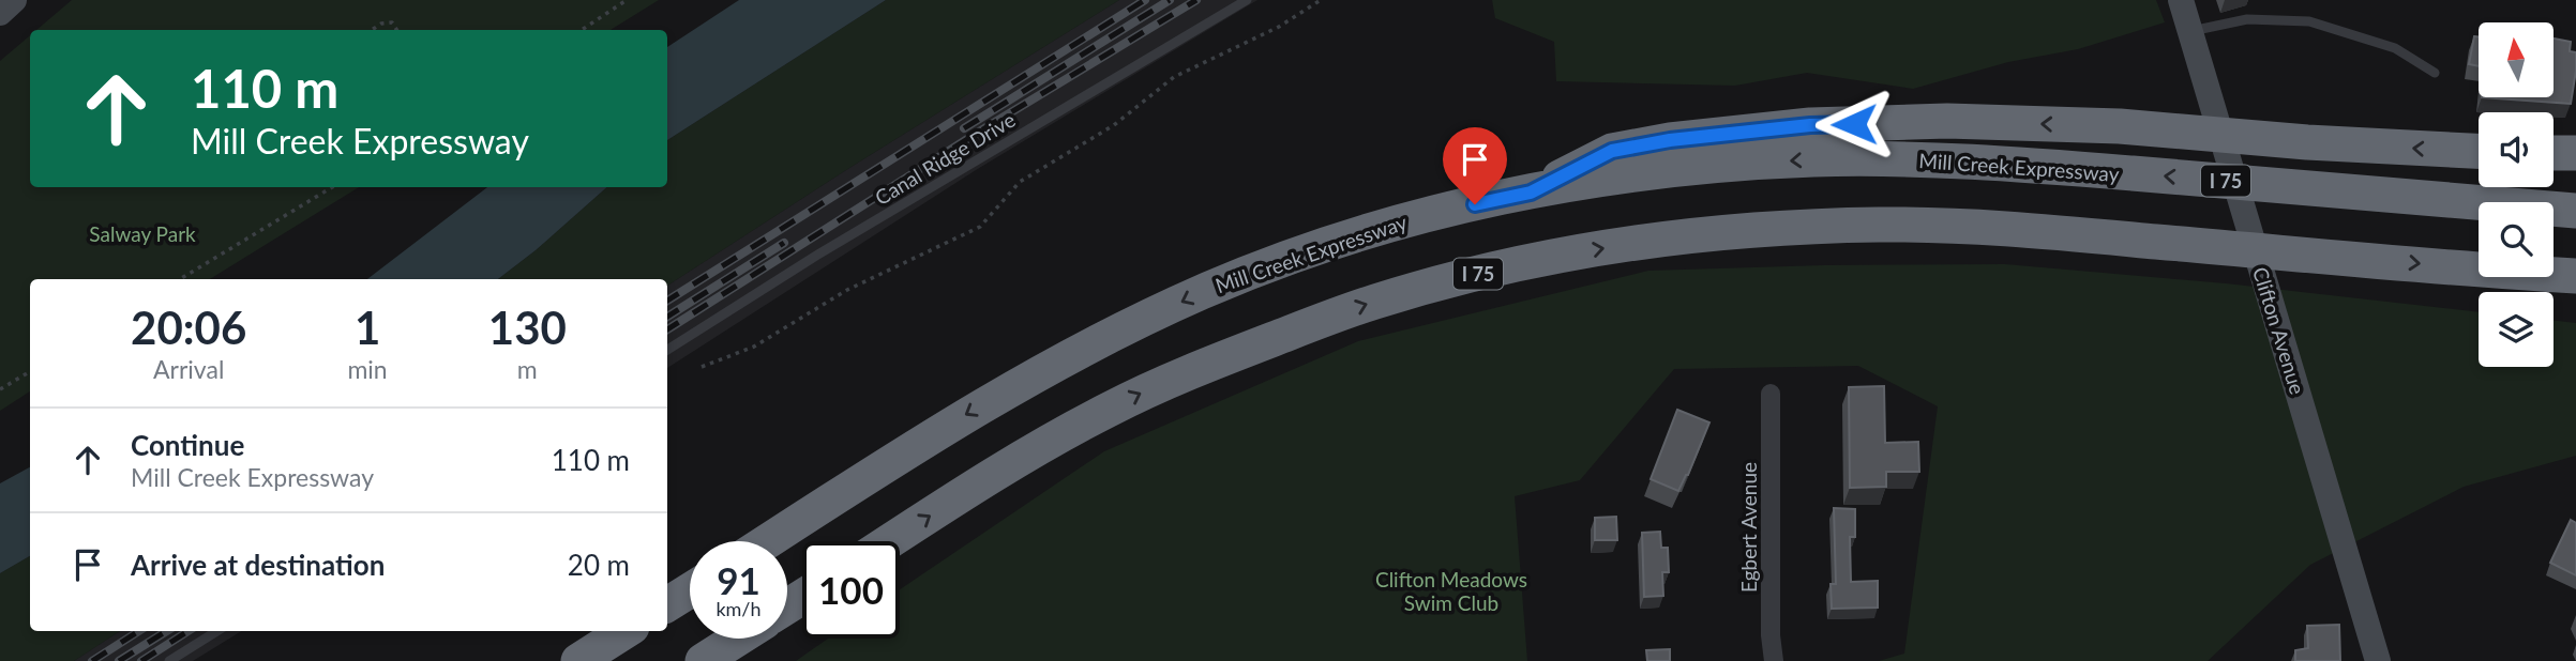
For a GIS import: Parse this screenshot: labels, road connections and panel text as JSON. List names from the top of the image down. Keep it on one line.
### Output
{"streets":{"highway":["Mill Creek Expressway","I 75"],"main road":["Clifton Avenue"],"street":["Egbert Avenue"],"lane":["Canal Ridge Drive"]},"parks":["Salway Park","Clifton Meadows Swim Club"],"north":"top","page":{"turn":["110 m","Mill Creek Expressway"],"eta":["20:06","Arrival","1","min","130","m"],"list":[{"name":"Continue","note":"Mill Creek Expressway","value":"110 m"},{"name":"Arrive at destination","value":"20 m"}],"speed":"91 km/h","limit":"100"}}
